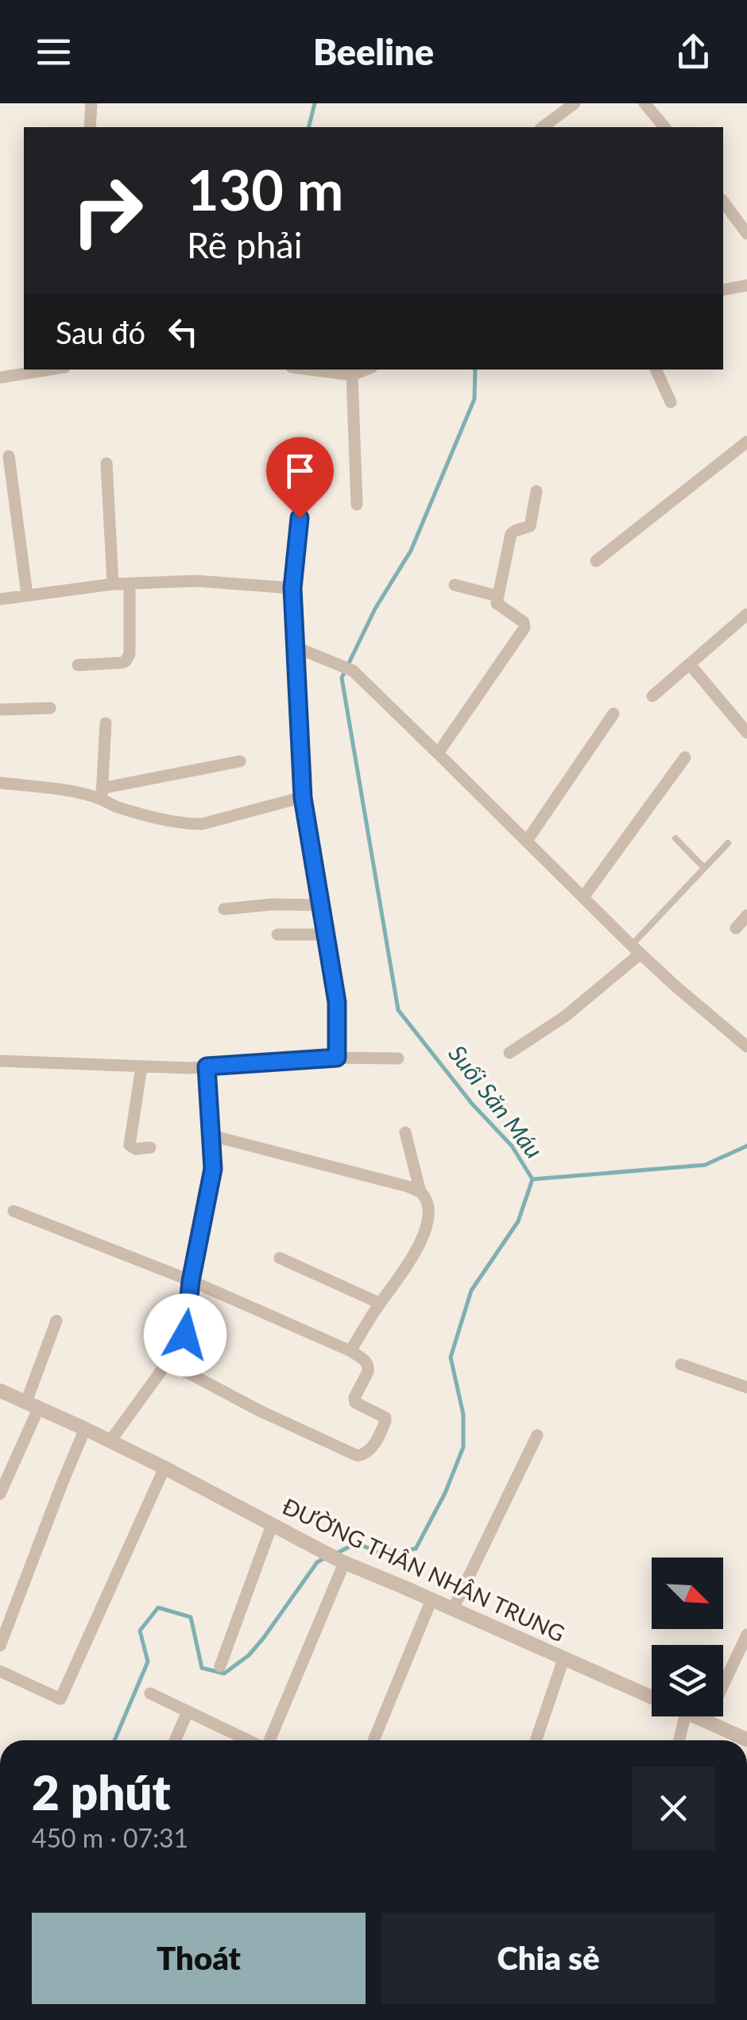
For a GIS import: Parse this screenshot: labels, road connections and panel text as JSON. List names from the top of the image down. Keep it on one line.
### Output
{"streets":{"street":["ĐƯỜNG THÂN NHÂN TRUNG"]},"water":["Suối Săn Máu"],"north":"bottom right","page":{"header":"Beeline","turn":["130 m","Rẽ phải"],"then":"Sau đó","heading":["2 phút","450 m · 07:31"],"buttons":["Thoát","Chia sẻ"]}}
